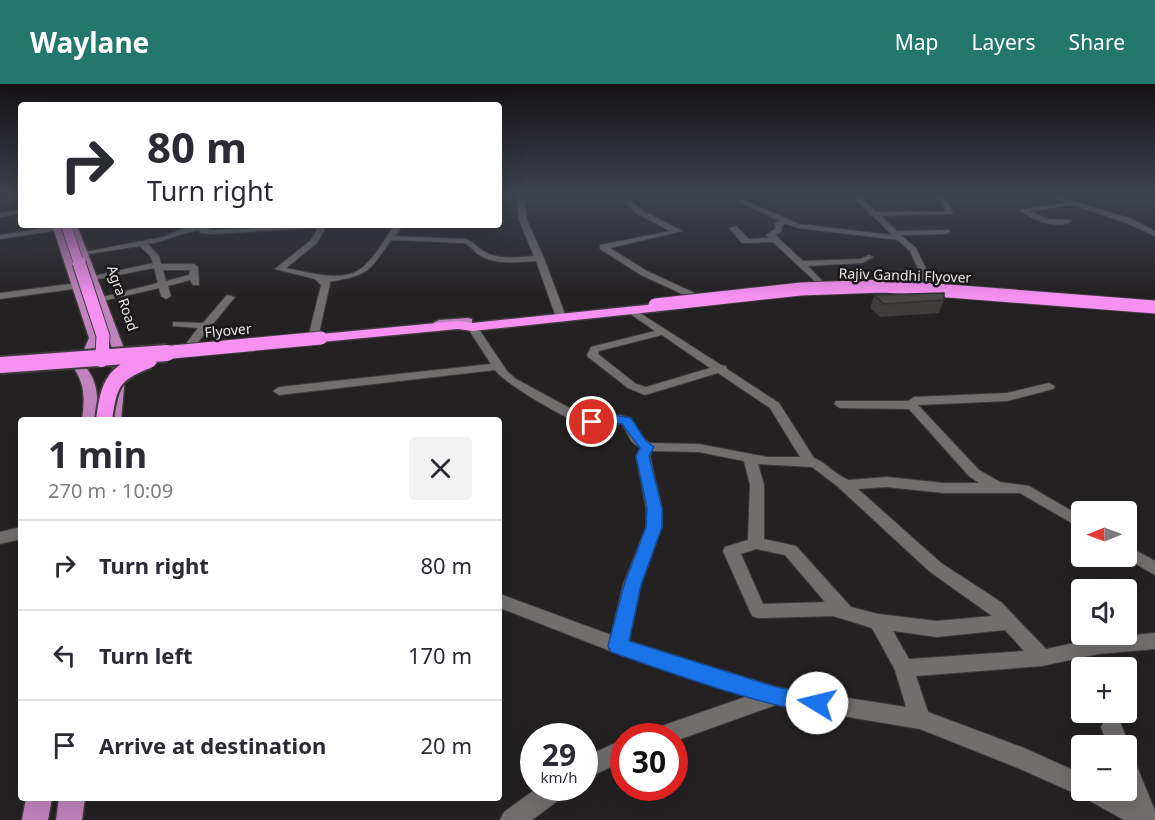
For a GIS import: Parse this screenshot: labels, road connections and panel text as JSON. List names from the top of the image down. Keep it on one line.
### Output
{"streets":{"highway":["Rajiv Gandhi Flyover","Flyover"],"main road":["Agra Road"]},"crossings":[["Rajiv Gandhi Flyover","Flyover"],["Agra Road","Flyover"]],"north":"left","page":{"header":"Waylane","nav":["Map","Layers","Share"],"turn":["80 m","Turn right"],"heading":["1 min","270 m · 10:09"],"map_buttons":["+","−"],"list":[{"name":"Turn right","value":"80 m"},{"name":"Turn left","value":"170 m"},{"name":"Arrive at destination","value":"20 m"}],"speed":"29 km/h","limit":"30"}}
